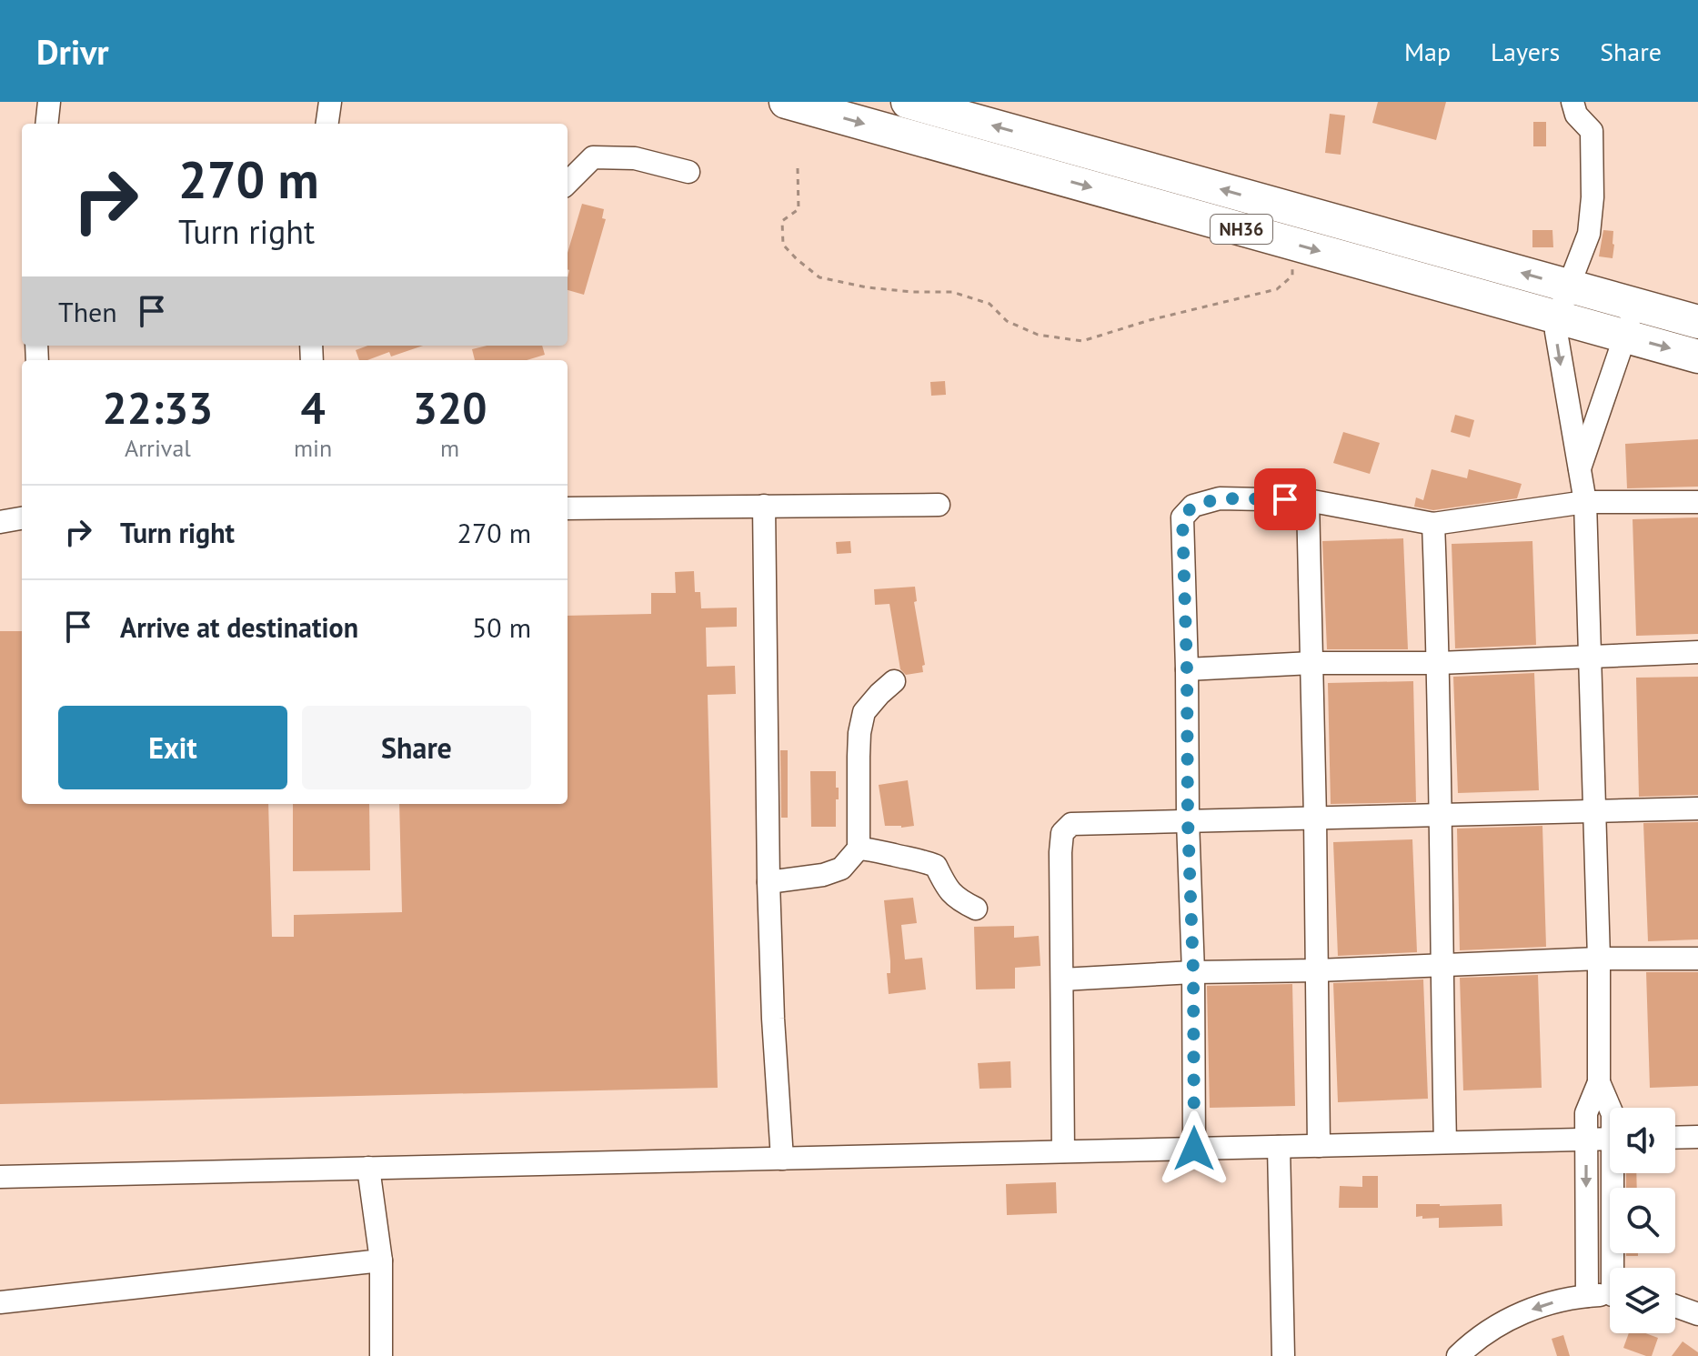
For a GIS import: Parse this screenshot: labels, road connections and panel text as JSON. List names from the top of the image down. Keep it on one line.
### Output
{"streets":{"highway":["NH36"]},"page":{"header":"Drivr","nav":["Map","Layers","Share"],"turn":["270 m","Turn right"],"then":"Then","eta":["22:33","Arrival","4","min","320","m"],"list":[{"name":"Turn right","value":"270 m"},{"name":"Arrive at destination","value":"50 m"}],"buttons":["Exit","Share"]}}
